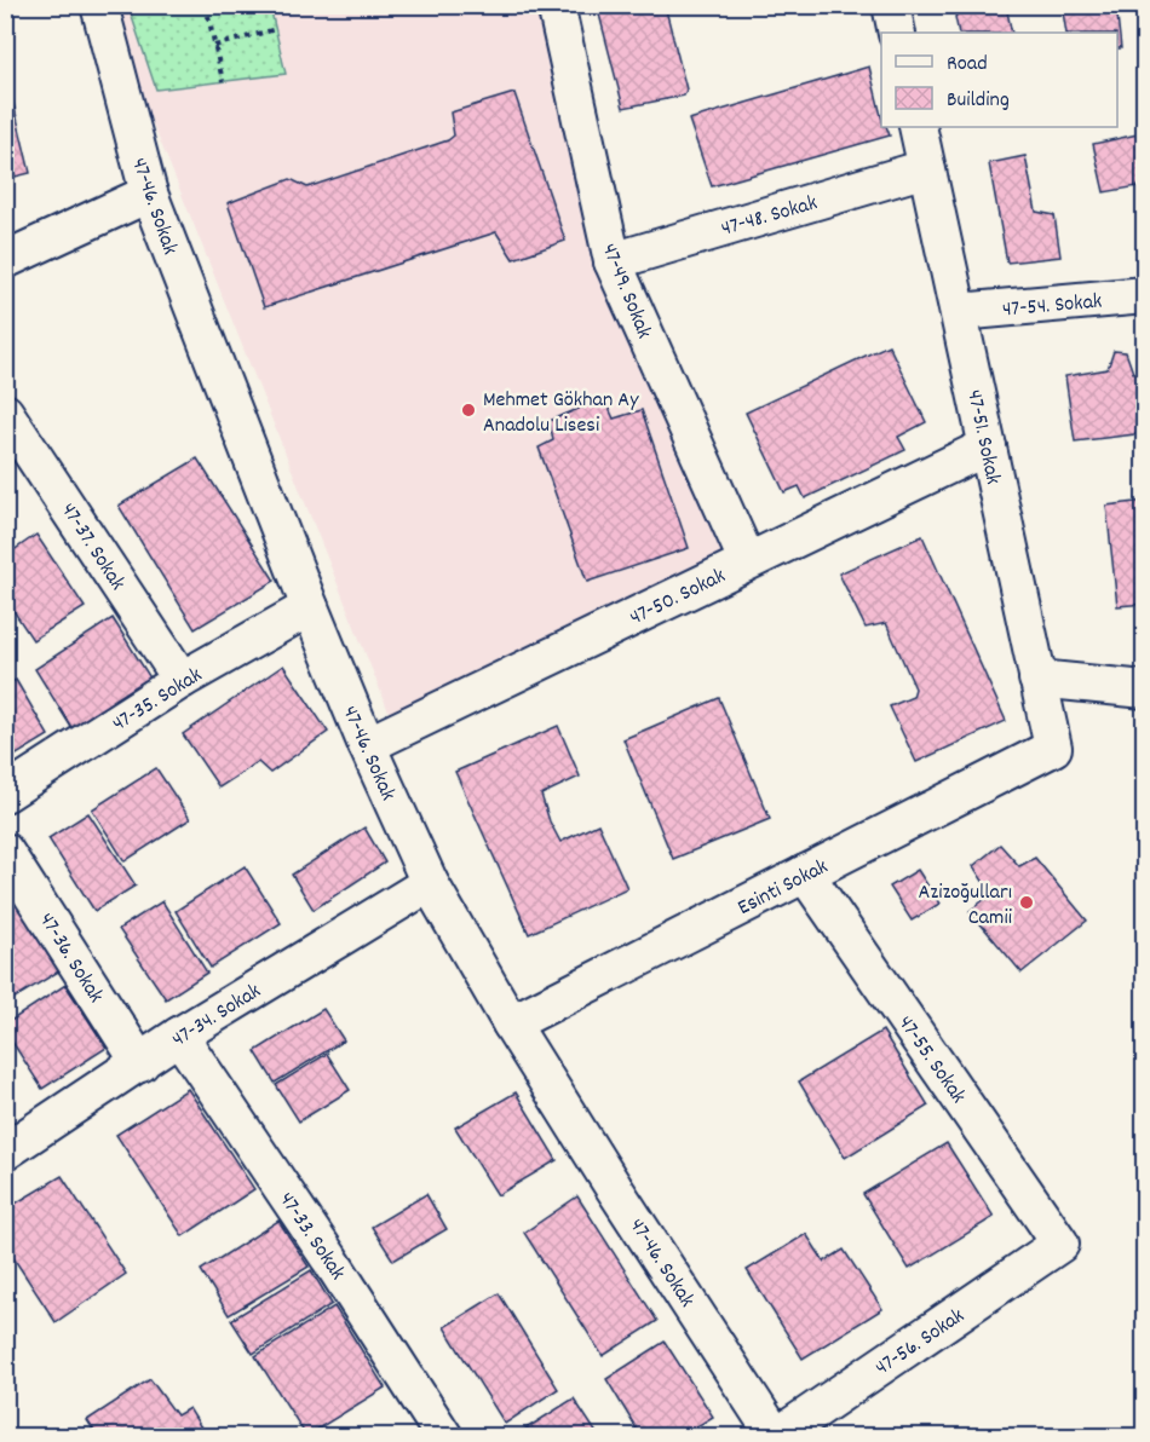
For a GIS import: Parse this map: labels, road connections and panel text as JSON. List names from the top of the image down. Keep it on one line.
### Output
{"streets":{"street":["47-46. Sokak","47-48. Sokak","47-49. Sokak","47-54. Sokak","47-51. Sokak","47-37. Sokak","47-50. Sokak","47-35. Sokak","Esinti Sokak","47-36. Sokak","47-34. Sokak","47-55. Sokak","47-33. Sokak","47-56. Sokak"]},"crossings":[["47-46. Sokak","47-50. Sokak"],["47-46. Sokak","47-35. Sokak"],["47-46. Sokak","Esinti Sokak"],["47-46. Sokak","47-34. Sokak"],["47-46. Sokak","47-56. Sokak"],["47-48. Sokak","47-49. Sokak"],["47-48. Sokak","47-51. Sokak"],["47-49. Sokak","47-50. Sokak"],["47-54. Sokak","47-51. Sokak"],["47-51. Sokak","47-50. Sokak"],["47-51. Sokak","Esinti Sokak"],["47-37. Sokak","47-35. Sokak"],["Esinti Sokak","47-55. Sokak"],["47-36. Sokak","47-34. Sokak"],["47-34. Sokak","47-33. Sokak"],["47-55. Sokak","47-56. Sokak"]],"places":["Mehmet Gökhan Ay Anadolu Lisesi","Azizoğulları Camii"],"legend":["Road","Building"]}
